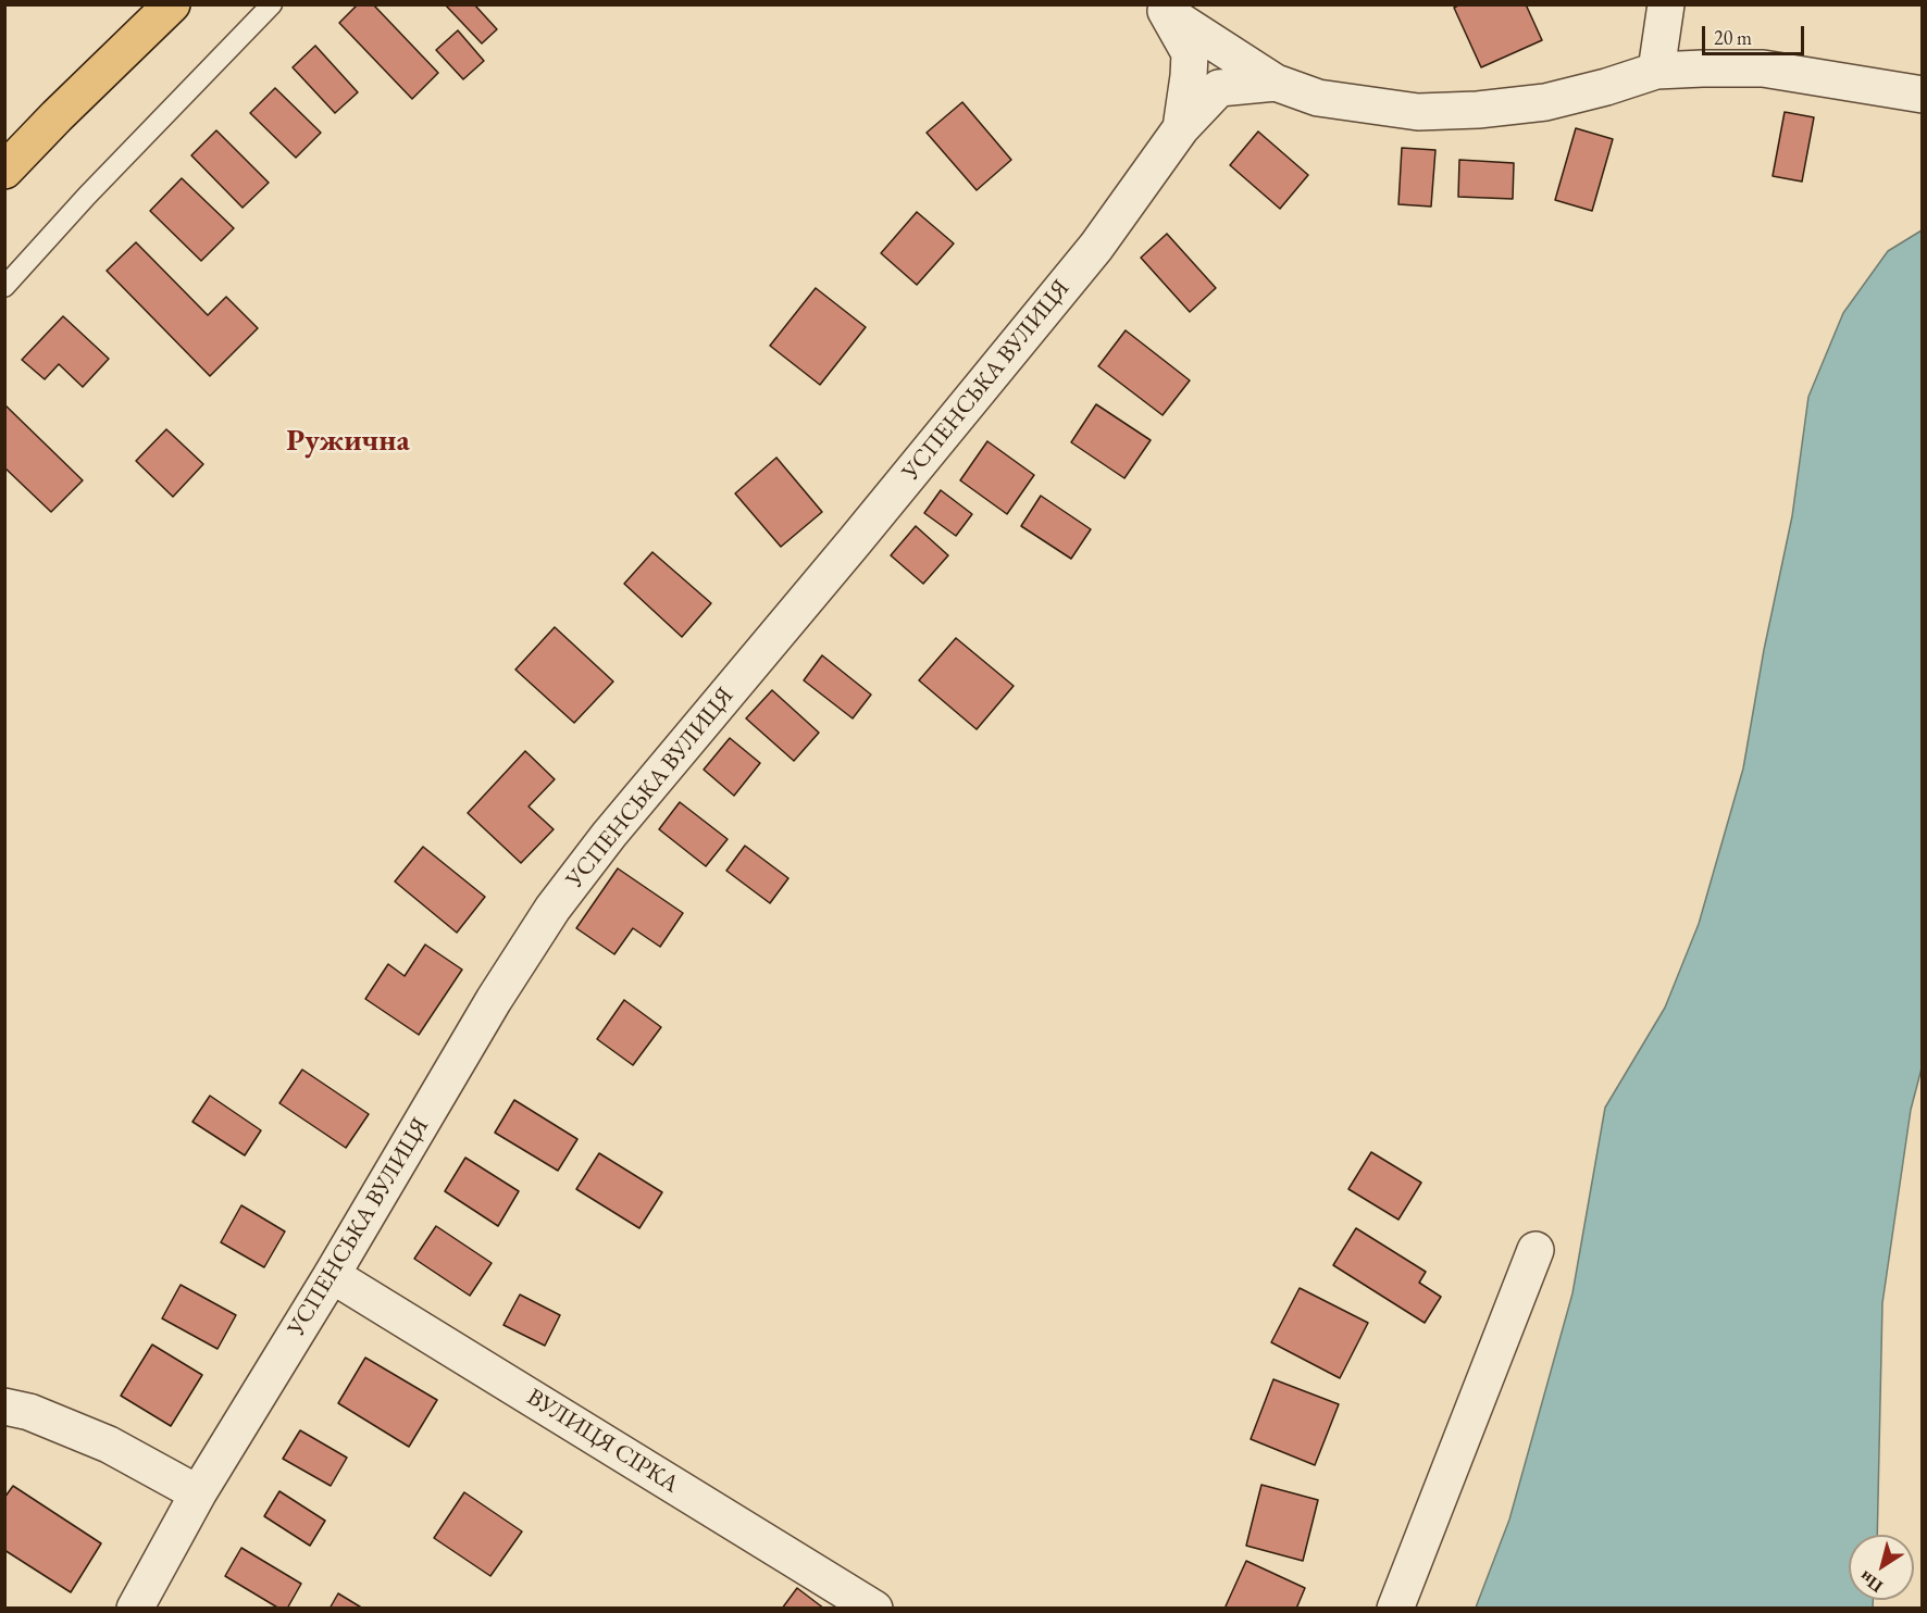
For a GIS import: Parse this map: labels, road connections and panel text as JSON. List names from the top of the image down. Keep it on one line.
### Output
{"streets":{"street":["УСПЕНСЬКА ВУЛИЦЯ","ВУЛИЦЯ СІРКА"]},"crossings":[["УСПЕНСЬКА ВУЛИЦЯ","ВУЛИЦЯ СІРКА"]],"districts":["Ружична"],"scale_bar":"20 m","north":"bottom left"}
